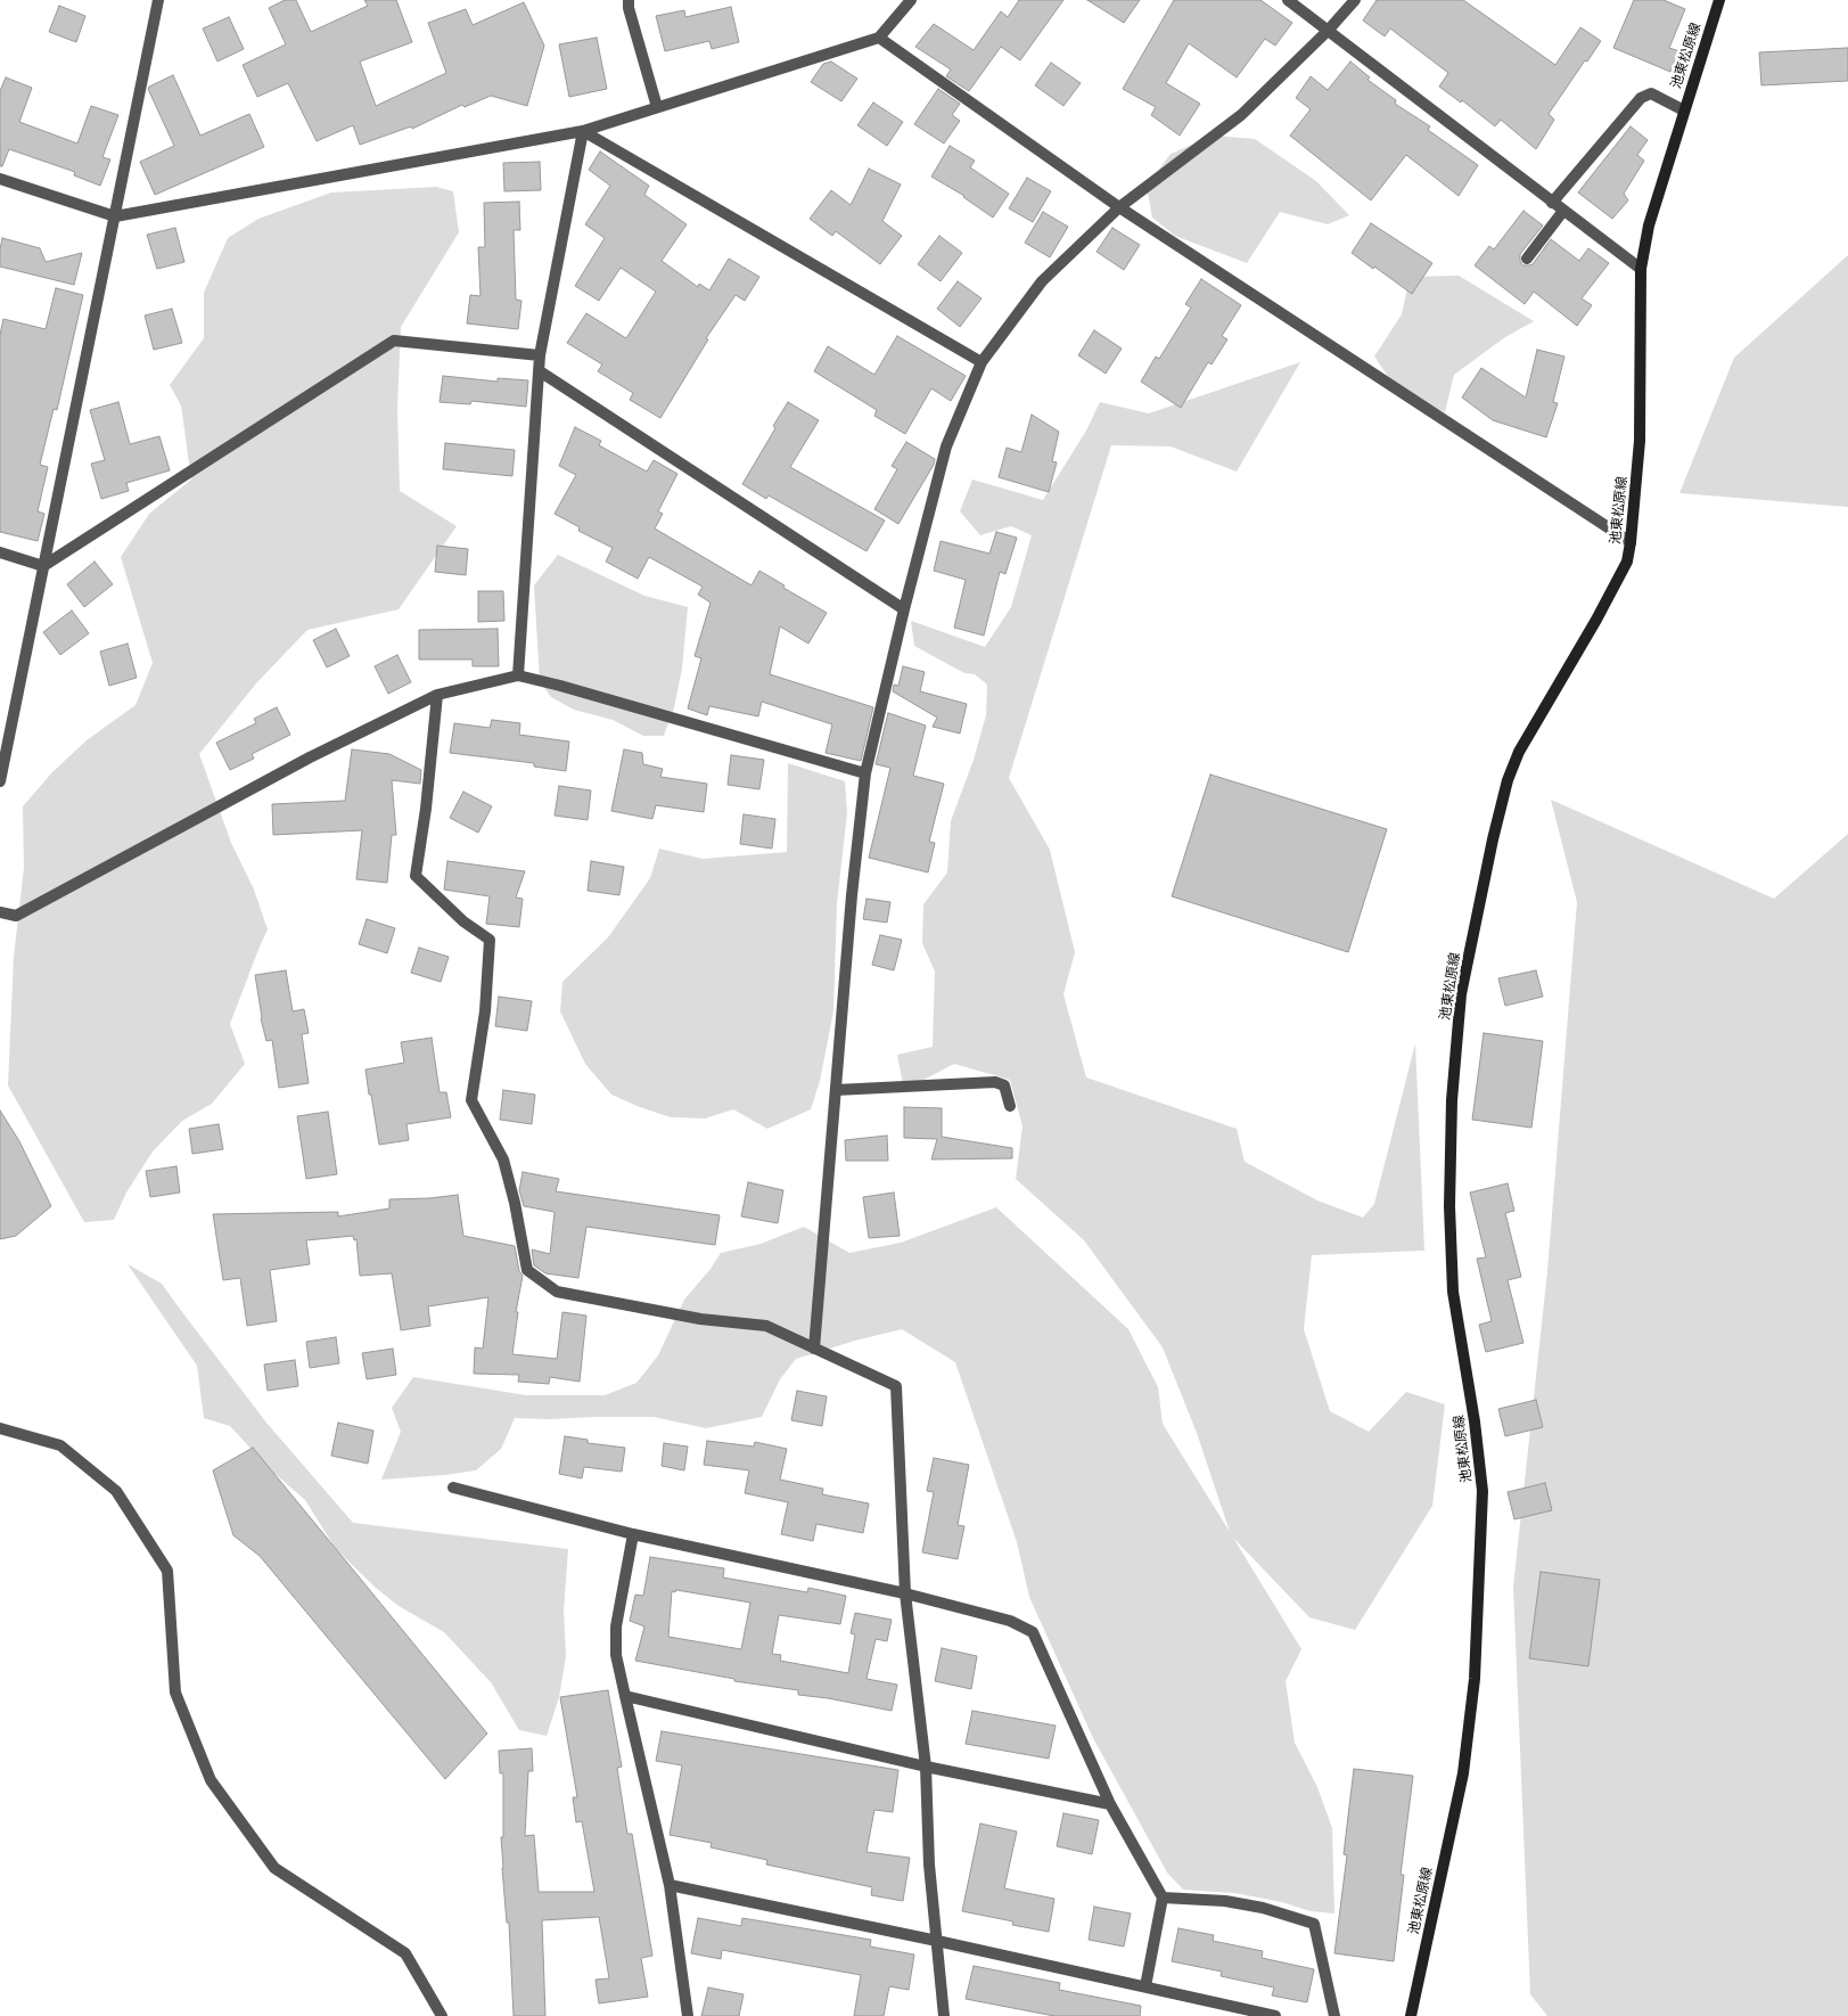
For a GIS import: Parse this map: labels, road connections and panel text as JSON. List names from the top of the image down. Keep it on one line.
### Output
{"streets":{"main road":["池東松原線"]}}
